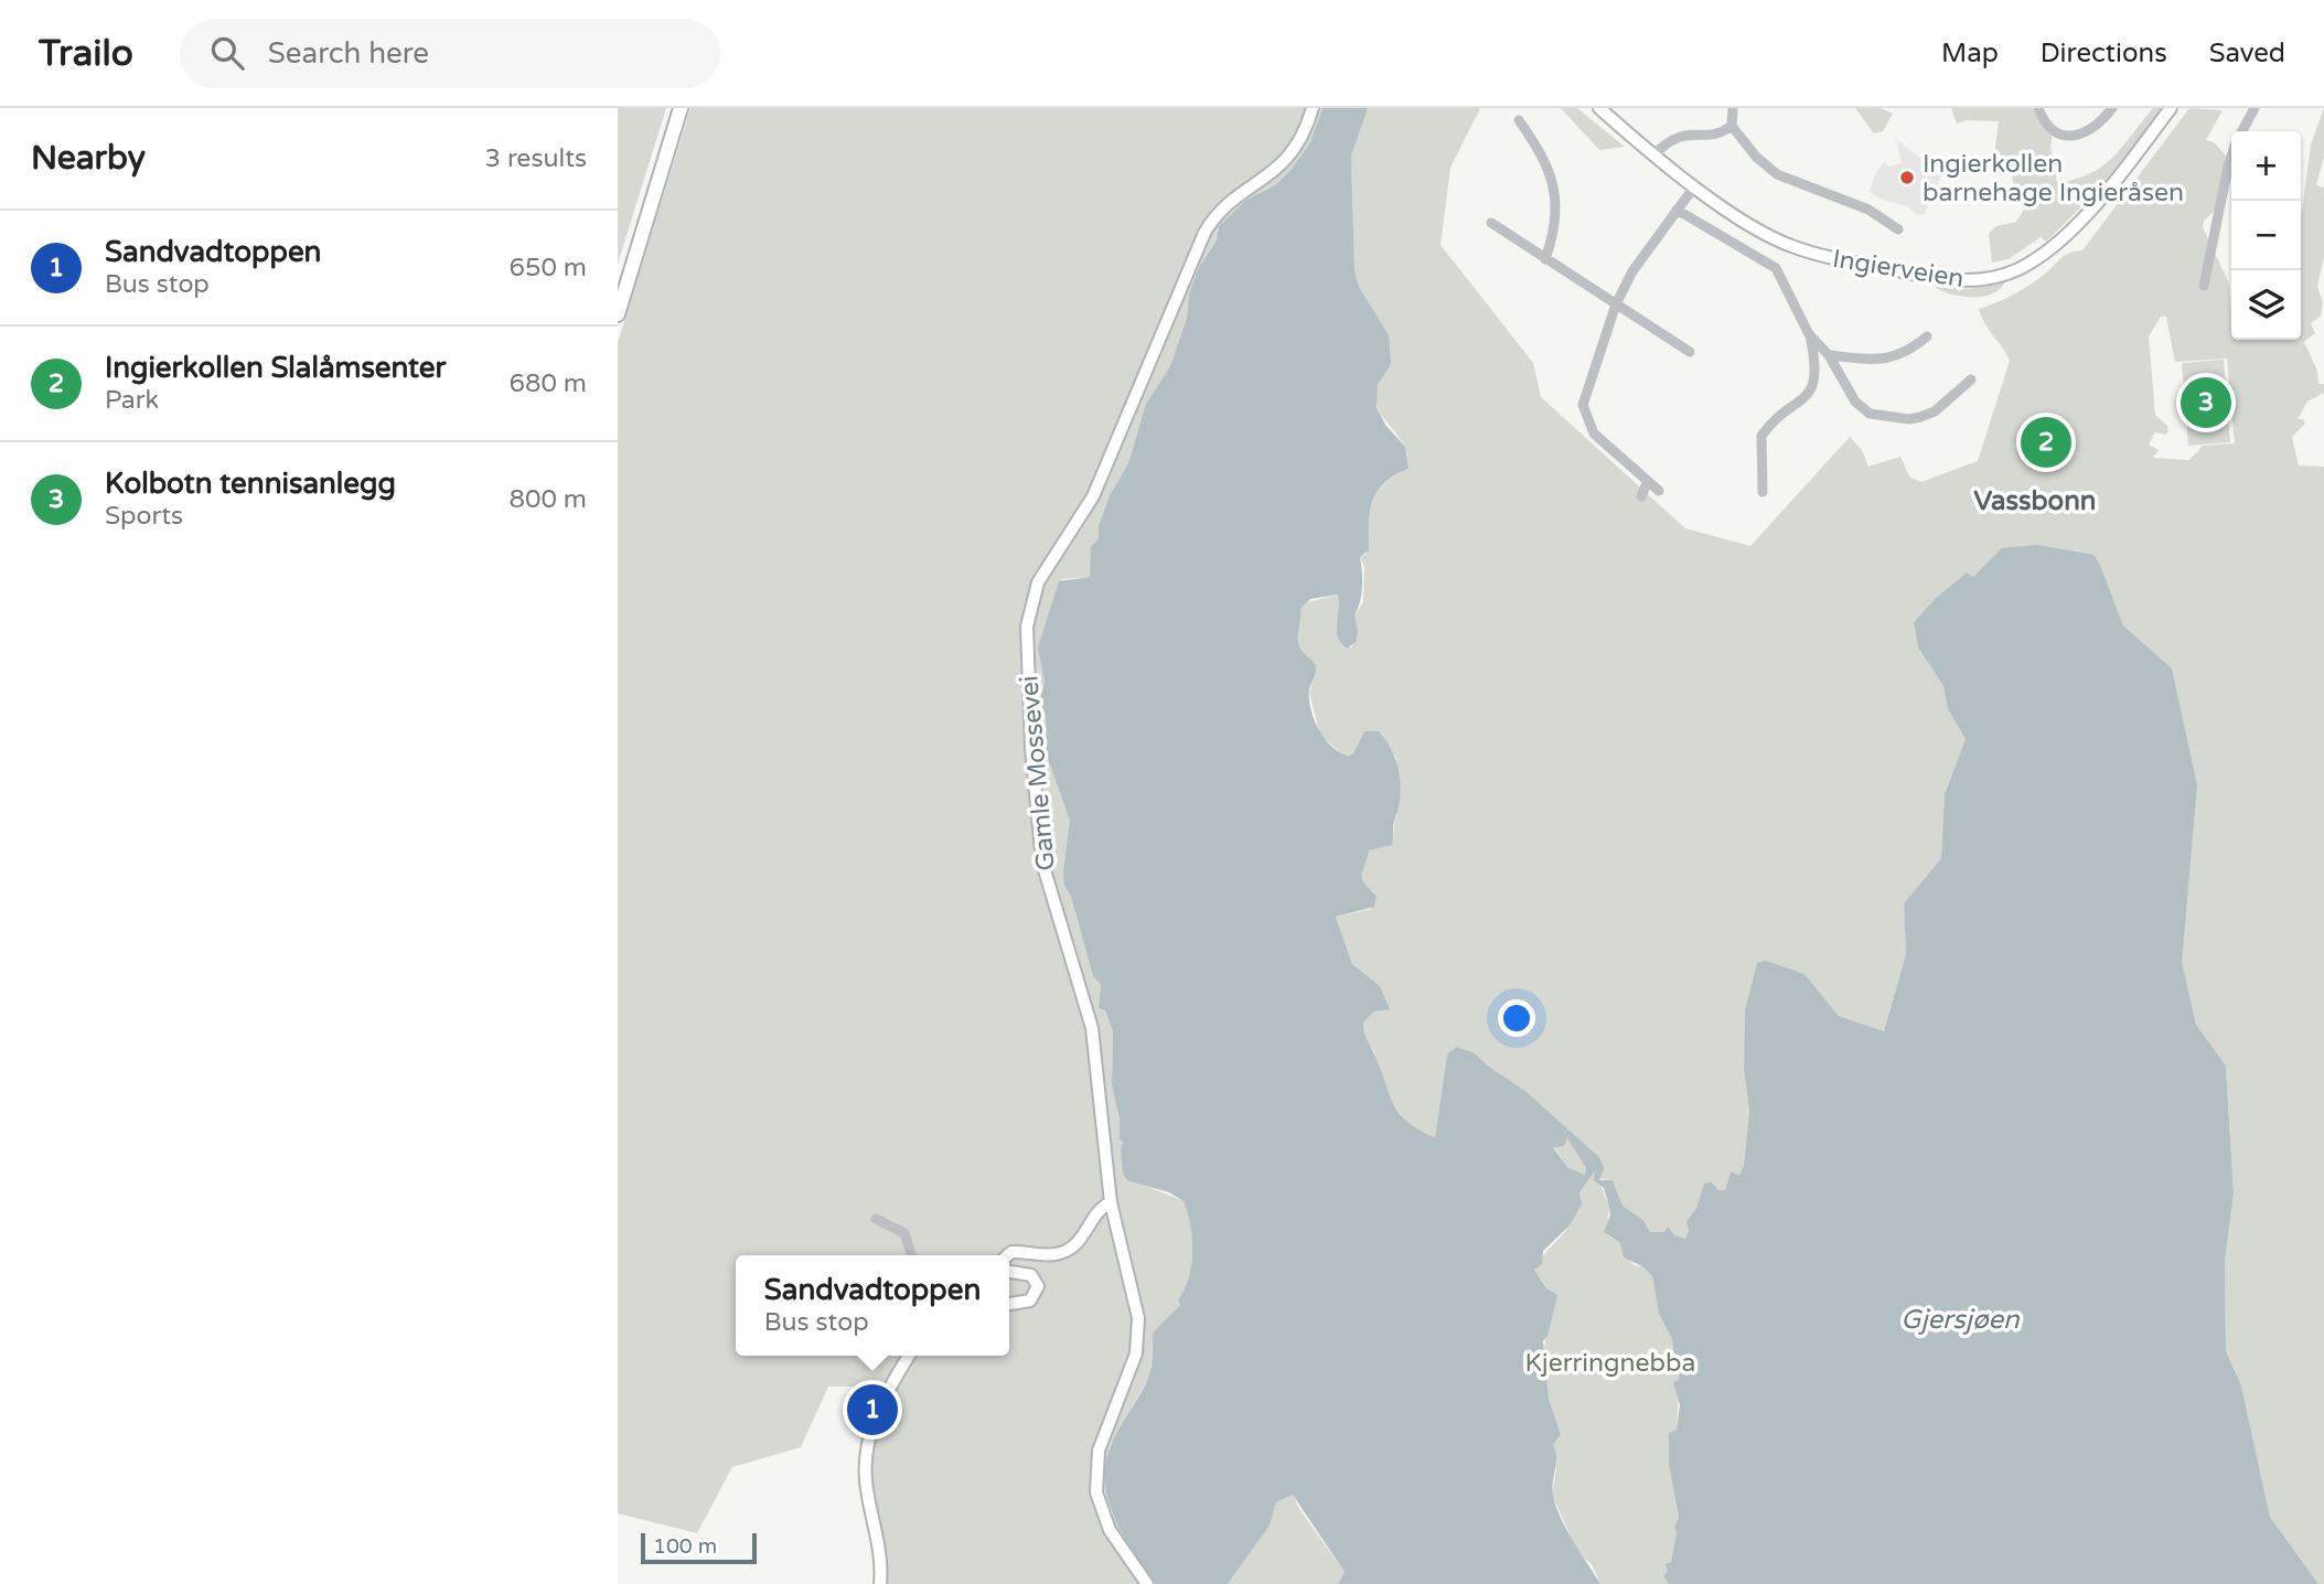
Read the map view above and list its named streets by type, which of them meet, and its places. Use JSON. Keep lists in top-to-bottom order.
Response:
{
  "streets": {
    "main road": ["Ingierveien", "Gamle Mossevei"]
  },
  "districts": ["Vassbonn"],
  "water": ["Gjersjøen"],
  "parks": ["Kjerringnebba"],
  "places": ["Ingierkollen barnehage Ingieråsen"],
  "scale_bar": "100 m",
  "page": {
    "header": "Trailo",
    "search": "Search here",
    "nav": ["Map", "Directions", "Saved"],
    "heading": ["Nearby", "3 results"],
    "map_buttons": ["+", "−"],
    "list": [
      {
        "mark": "1",
        "name": "Sandvadtoppen",
        "note": "Bus stop",
        "value": "650 m"
      },
      {
        "mark": "2",
        "name": "Ingierkollen Slalåmsenter",
        "note": "Park",
        "value": "680 m"
      },
      {
        "mark": "3",
        "name": "Kolbotn tennisanlegg",
        "note": "Sports",
        "value": "800 m"
      }
    ],
    "pins": ["3", "2", "1"],
    "popup": ["Sandvadtoppen", "Bus stop"],
    "scale": "100 m"
  }
}
